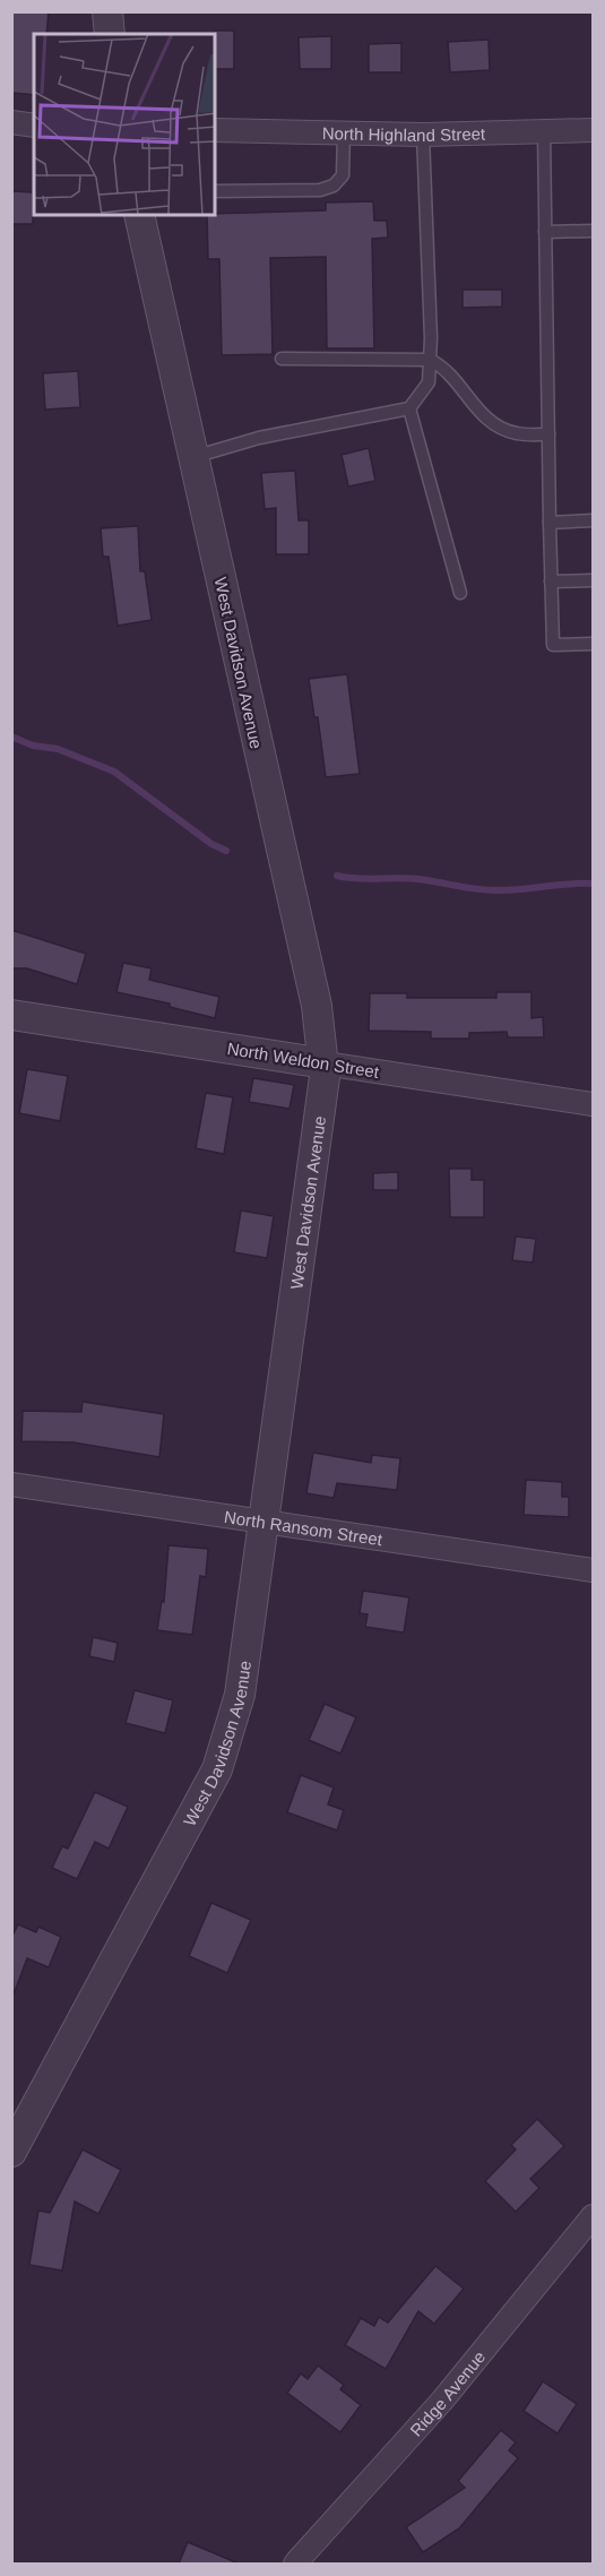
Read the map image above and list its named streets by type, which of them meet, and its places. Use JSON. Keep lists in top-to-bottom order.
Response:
{
  "streets": {
    "street": [
      "North Highland Street",
      "West Davidson Avenue",
      "North Weldon Street",
      "North Ransom Street",
      "Ridge Avenue"
    ]
  },
  "crossings": [
    ["West Davidson Avenue", "North Weldon Street"],
    ["West Davidson Avenue", "North Ransom Street"]
  ]
}
